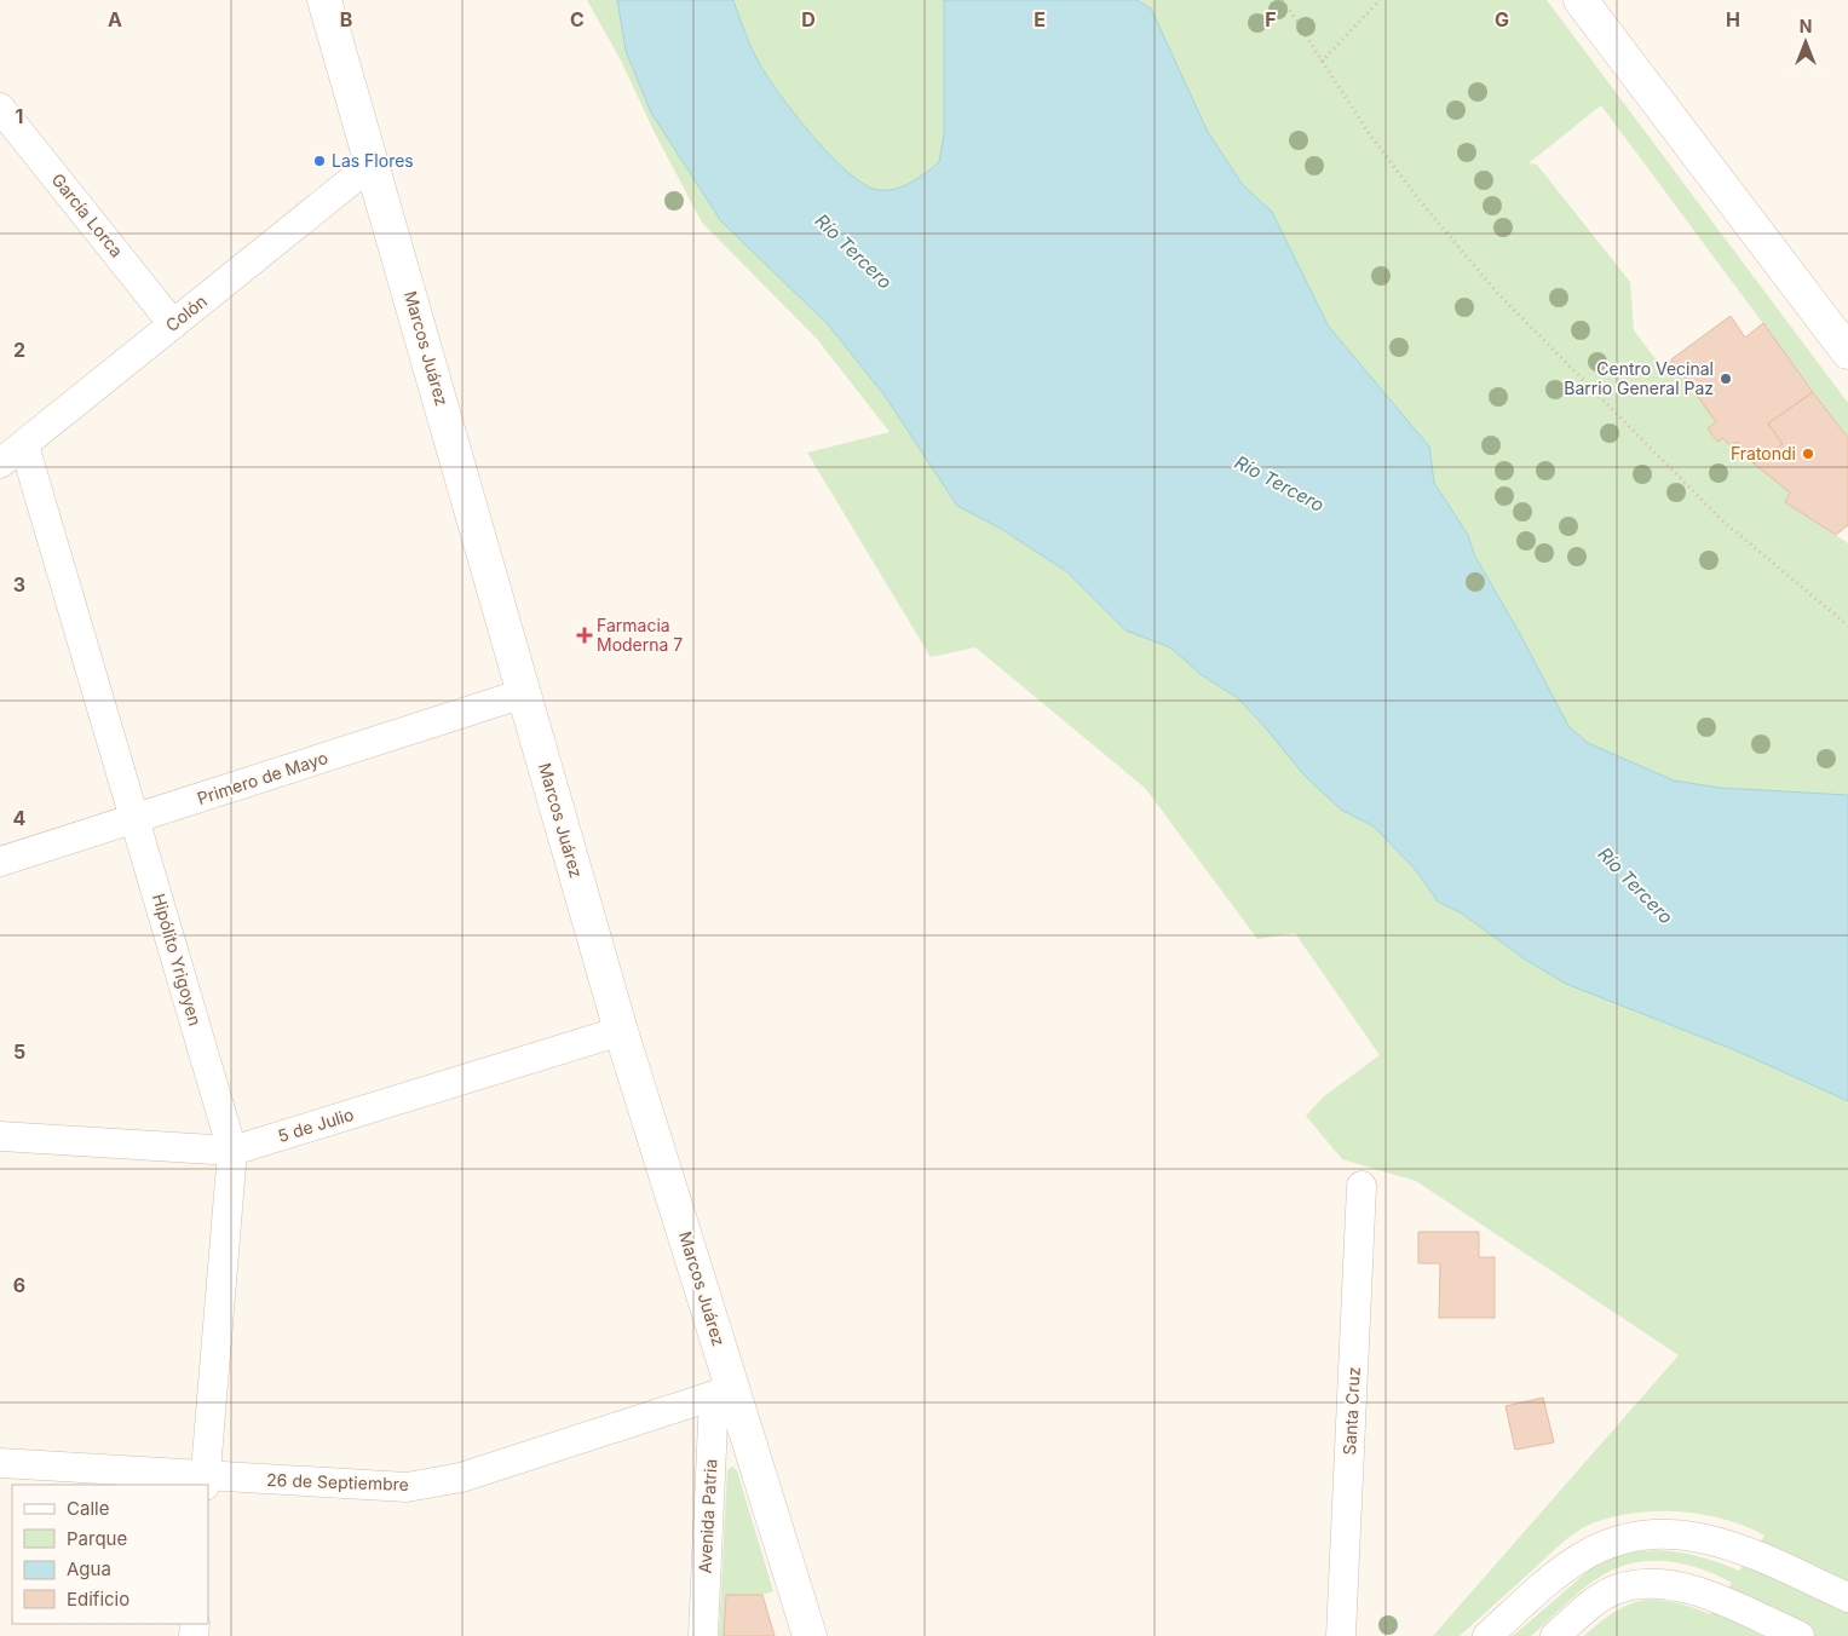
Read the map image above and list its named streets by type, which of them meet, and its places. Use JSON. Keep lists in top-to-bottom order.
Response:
{
  "streets": {
    "main road": ["Marcos Juárez"],
    "street": [
      "García Lorca",
      "Colón",
      "Primero de Mayo",
      "Hipólito Yrigoyen",
      "5 de Julio",
      "Santa Cruz",
      "26 de Septiembre",
      "Avenida Patria"
    ]
  },
  "crossings": [
    ["García Lorca", "Colón"],
    ["Colón", "Marcos Juárez"],
    ["Colón", "Hipólito Yrigoyen"],
    ["Marcos Juárez", "Primero de Mayo"],
    ["Marcos Juárez", "5 de Julio"],
    ["Marcos Juárez", "26 de Septiembre"],
    ["Marcos Juárez", "Avenida Patria"],
    ["Primero de Mayo", "Hipólito Yrigoyen"],
    ["Hipólito Yrigoyen", "5 de Julio"],
    ["Hipólito Yrigoyen", "26 de Septiembre"],
    ["26 de Septiembre", "Avenida Patria"]
  ],
  "water": ["Río Tercero"],
  "places": {
    "other": ["Las Flores", "Centro Vecinal Barrio General Paz", "Fratondi"],
    "health": ["Farmacia Moderna 7"]
  },
  "legend": [
    "Calle",
    "Parque",
    "Agua",
    "Edificio"
  ],
  "north": "top",
  "grid": {
    "columns": [
      "A",
      "B",
      "C",
      "D",
      "E",
      "F",
      "G",
      "H"
    ],
    "rows": [
      "1",
      "2",
      "3",
      "4",
      "5",
      "6"
    ]
  }
}
